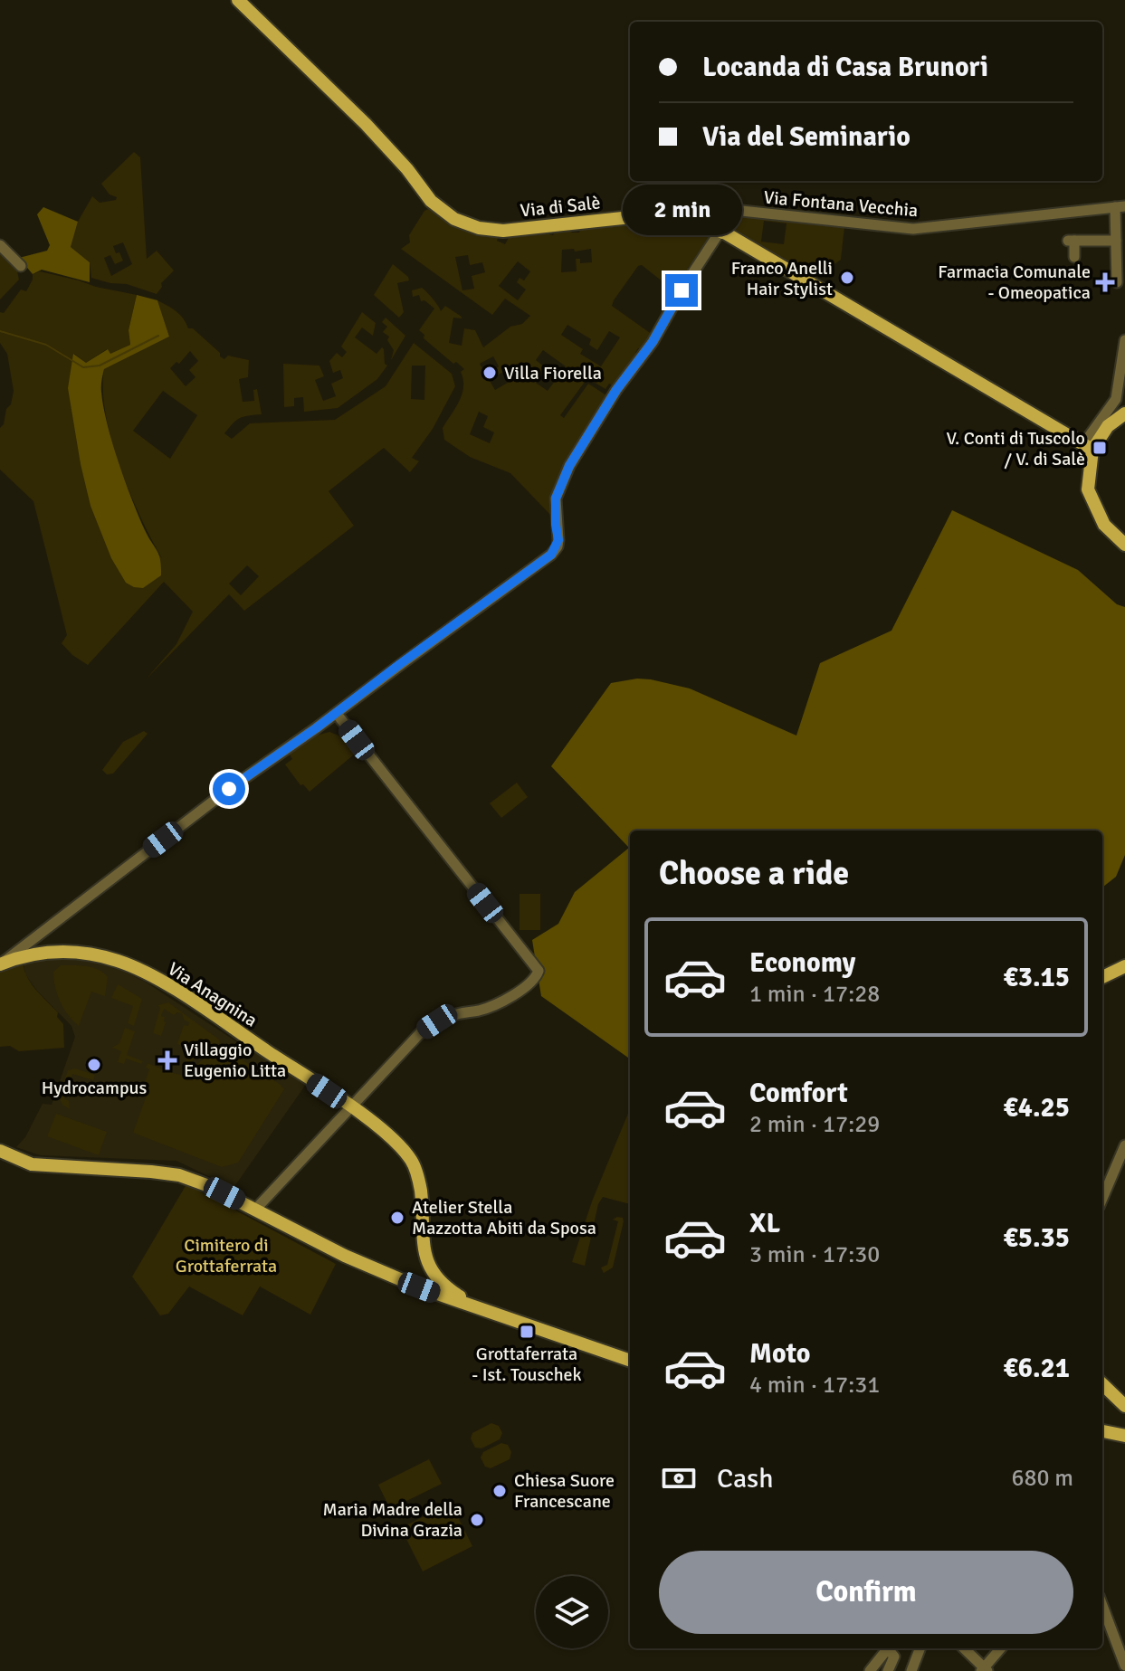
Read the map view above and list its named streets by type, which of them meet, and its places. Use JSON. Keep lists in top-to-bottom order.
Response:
{
  "streets": {
    "main road": ["Via di Salè", "Via Anagnina"],
    "street": ["Via Fontana Vecchia"]
  },
  "crossings": [
    ["Via Fontana Vecchia", "Via di Salè"]
  ],
  "parks": ["Cimitero di Grottaferrata"],
  "places": {
    "other": [
      "Franco Anelli Hair Stylist",
      "Villa Fiorella",
      "Hydrocampus",
      "Atelier Stella Mazzotta Abiti da Sposa",
      "Chiesa Suore Francescane",
      "Maria Madre della Divina Grazia"
    ],
    "health": ["Farmacia Comunale - Omeopatica", "Villaggio Eugenio Litta"],
    "transit": ["V. Conti di Tuscolo / V. di Salè", "Grottaferrata - Ist. Touschek"]
  },
  "page": {
    "banner": ["Locanda di Casa Brunori", "Via del Seminario"],
    "bubble": "2 min",
    "heading": "Choose a ride",
    "list": [
      {
        "name": "Economy",
        "note": "1 min · 17:28",
        "value": "€3.15"
      },
      {
        "name": "Comfort",
        "note": "2 min · 17:29",
        "value": "€4.25"
      },
      {
        "name": "XL",
        "note": "3 min · 17:30",
        "value": "€5.35"
      },
      {
        "name": "Moto",
        "note": "4 min · 17:31",
        "value": "€6.21"
      }
    ],
    "pay": ["Cash", "680 m"],
    "buttons": "Confirm"
  }
}
